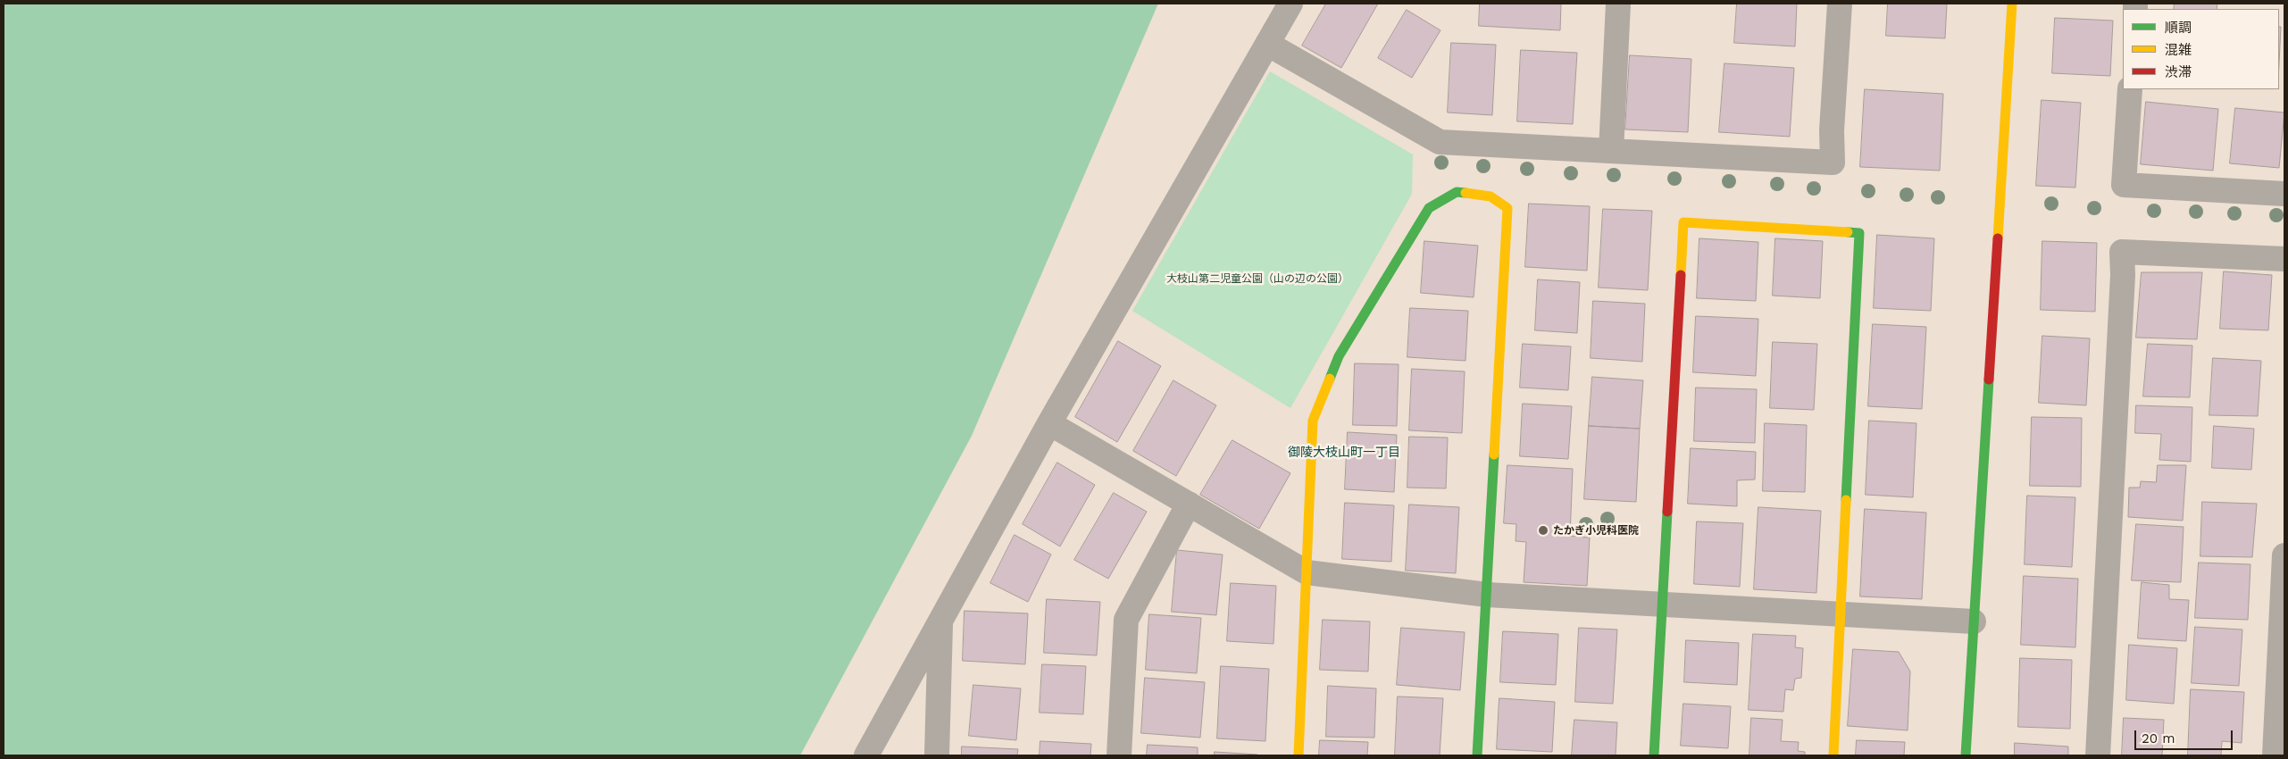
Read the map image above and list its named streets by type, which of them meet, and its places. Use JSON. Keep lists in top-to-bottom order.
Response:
{
  "districts": ["御陵大枝山町一丁目"],
  "parks": ["大枝山第二児童公園（山の辺の公園）"],
  "places": ["たかぎ小児科医院"],
  "legend": ["順調", "混雑", "渋滞"],
  "scale_bar": "20 m"
}
